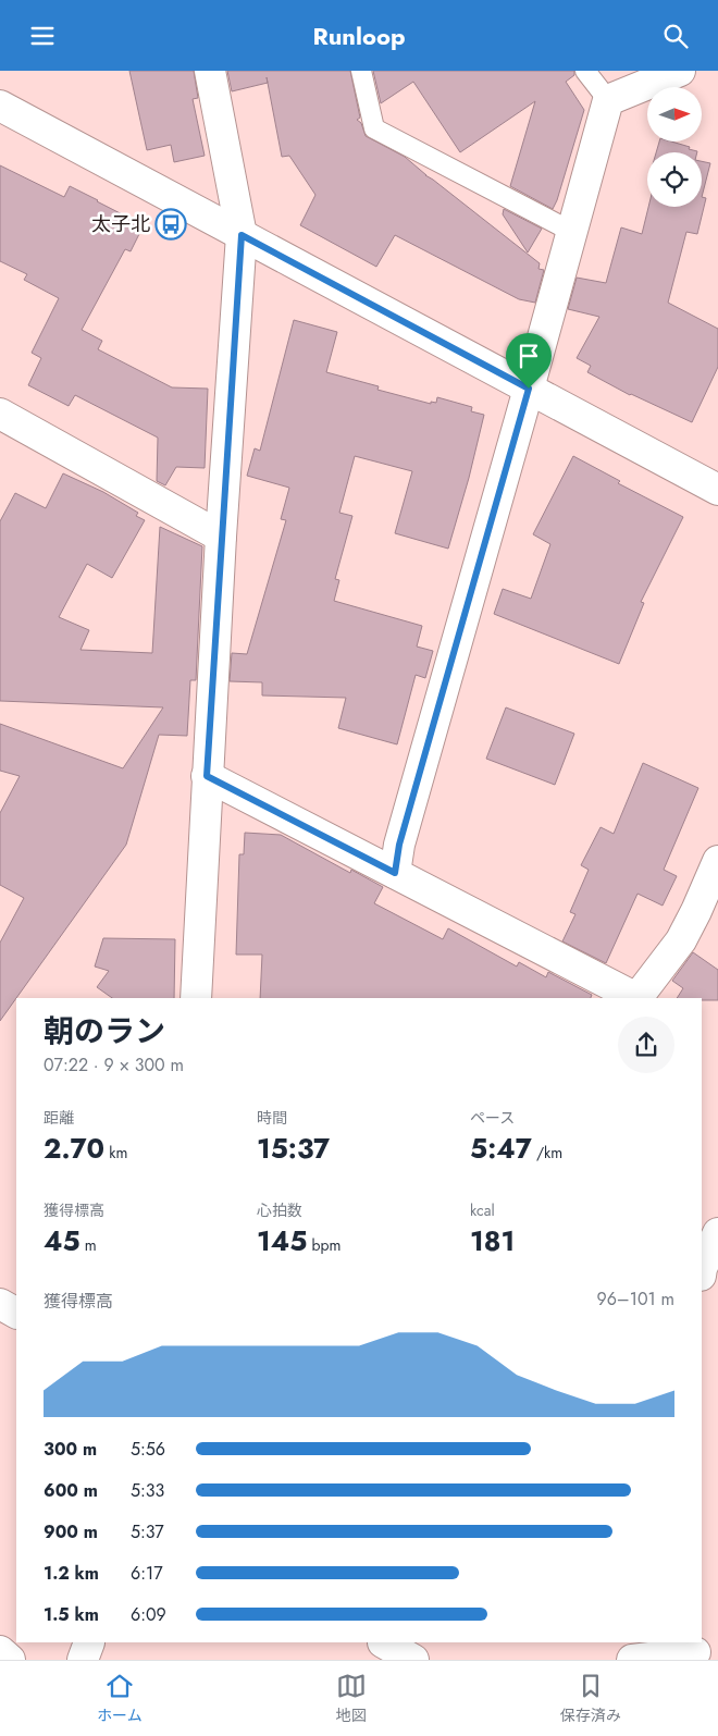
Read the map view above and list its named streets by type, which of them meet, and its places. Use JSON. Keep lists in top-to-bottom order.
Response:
{
  "places": {
    "bus stop": ["太子北"]
  },
  "north": "right",
  "page": {
    "header": "Runloop",
    "heading": ["朝のラン", "07:22 · 9 × 300 m"],
    "stats": [
      ["距離", "2.70 km"],
      ["時間", "15:37"],
      ["ペース", "5:47 /km"],
      ["獲得標高", "45 m"],
      ["心拍数", "145 bpm"],
      ["kcal", "181"]
    ],
    "chart": ["獲得標高", "96–101 m"],
    "list": [
      {
        "name": "300 m",
        "note": "5:56"
      },
      {
        "name": "600 m",
        "note": "5:33"
      },
      {
        "name": "900 m",
        "note": "5:37"
      },
      {
        "name": "1.2 km",
        "note": "6:17"
      },
      {
        "name": "1.5 km",
        "note": "6:09"
      }
    ],
    "tabs": ["ホーム", "地図", "保存済み"]
  }
}
